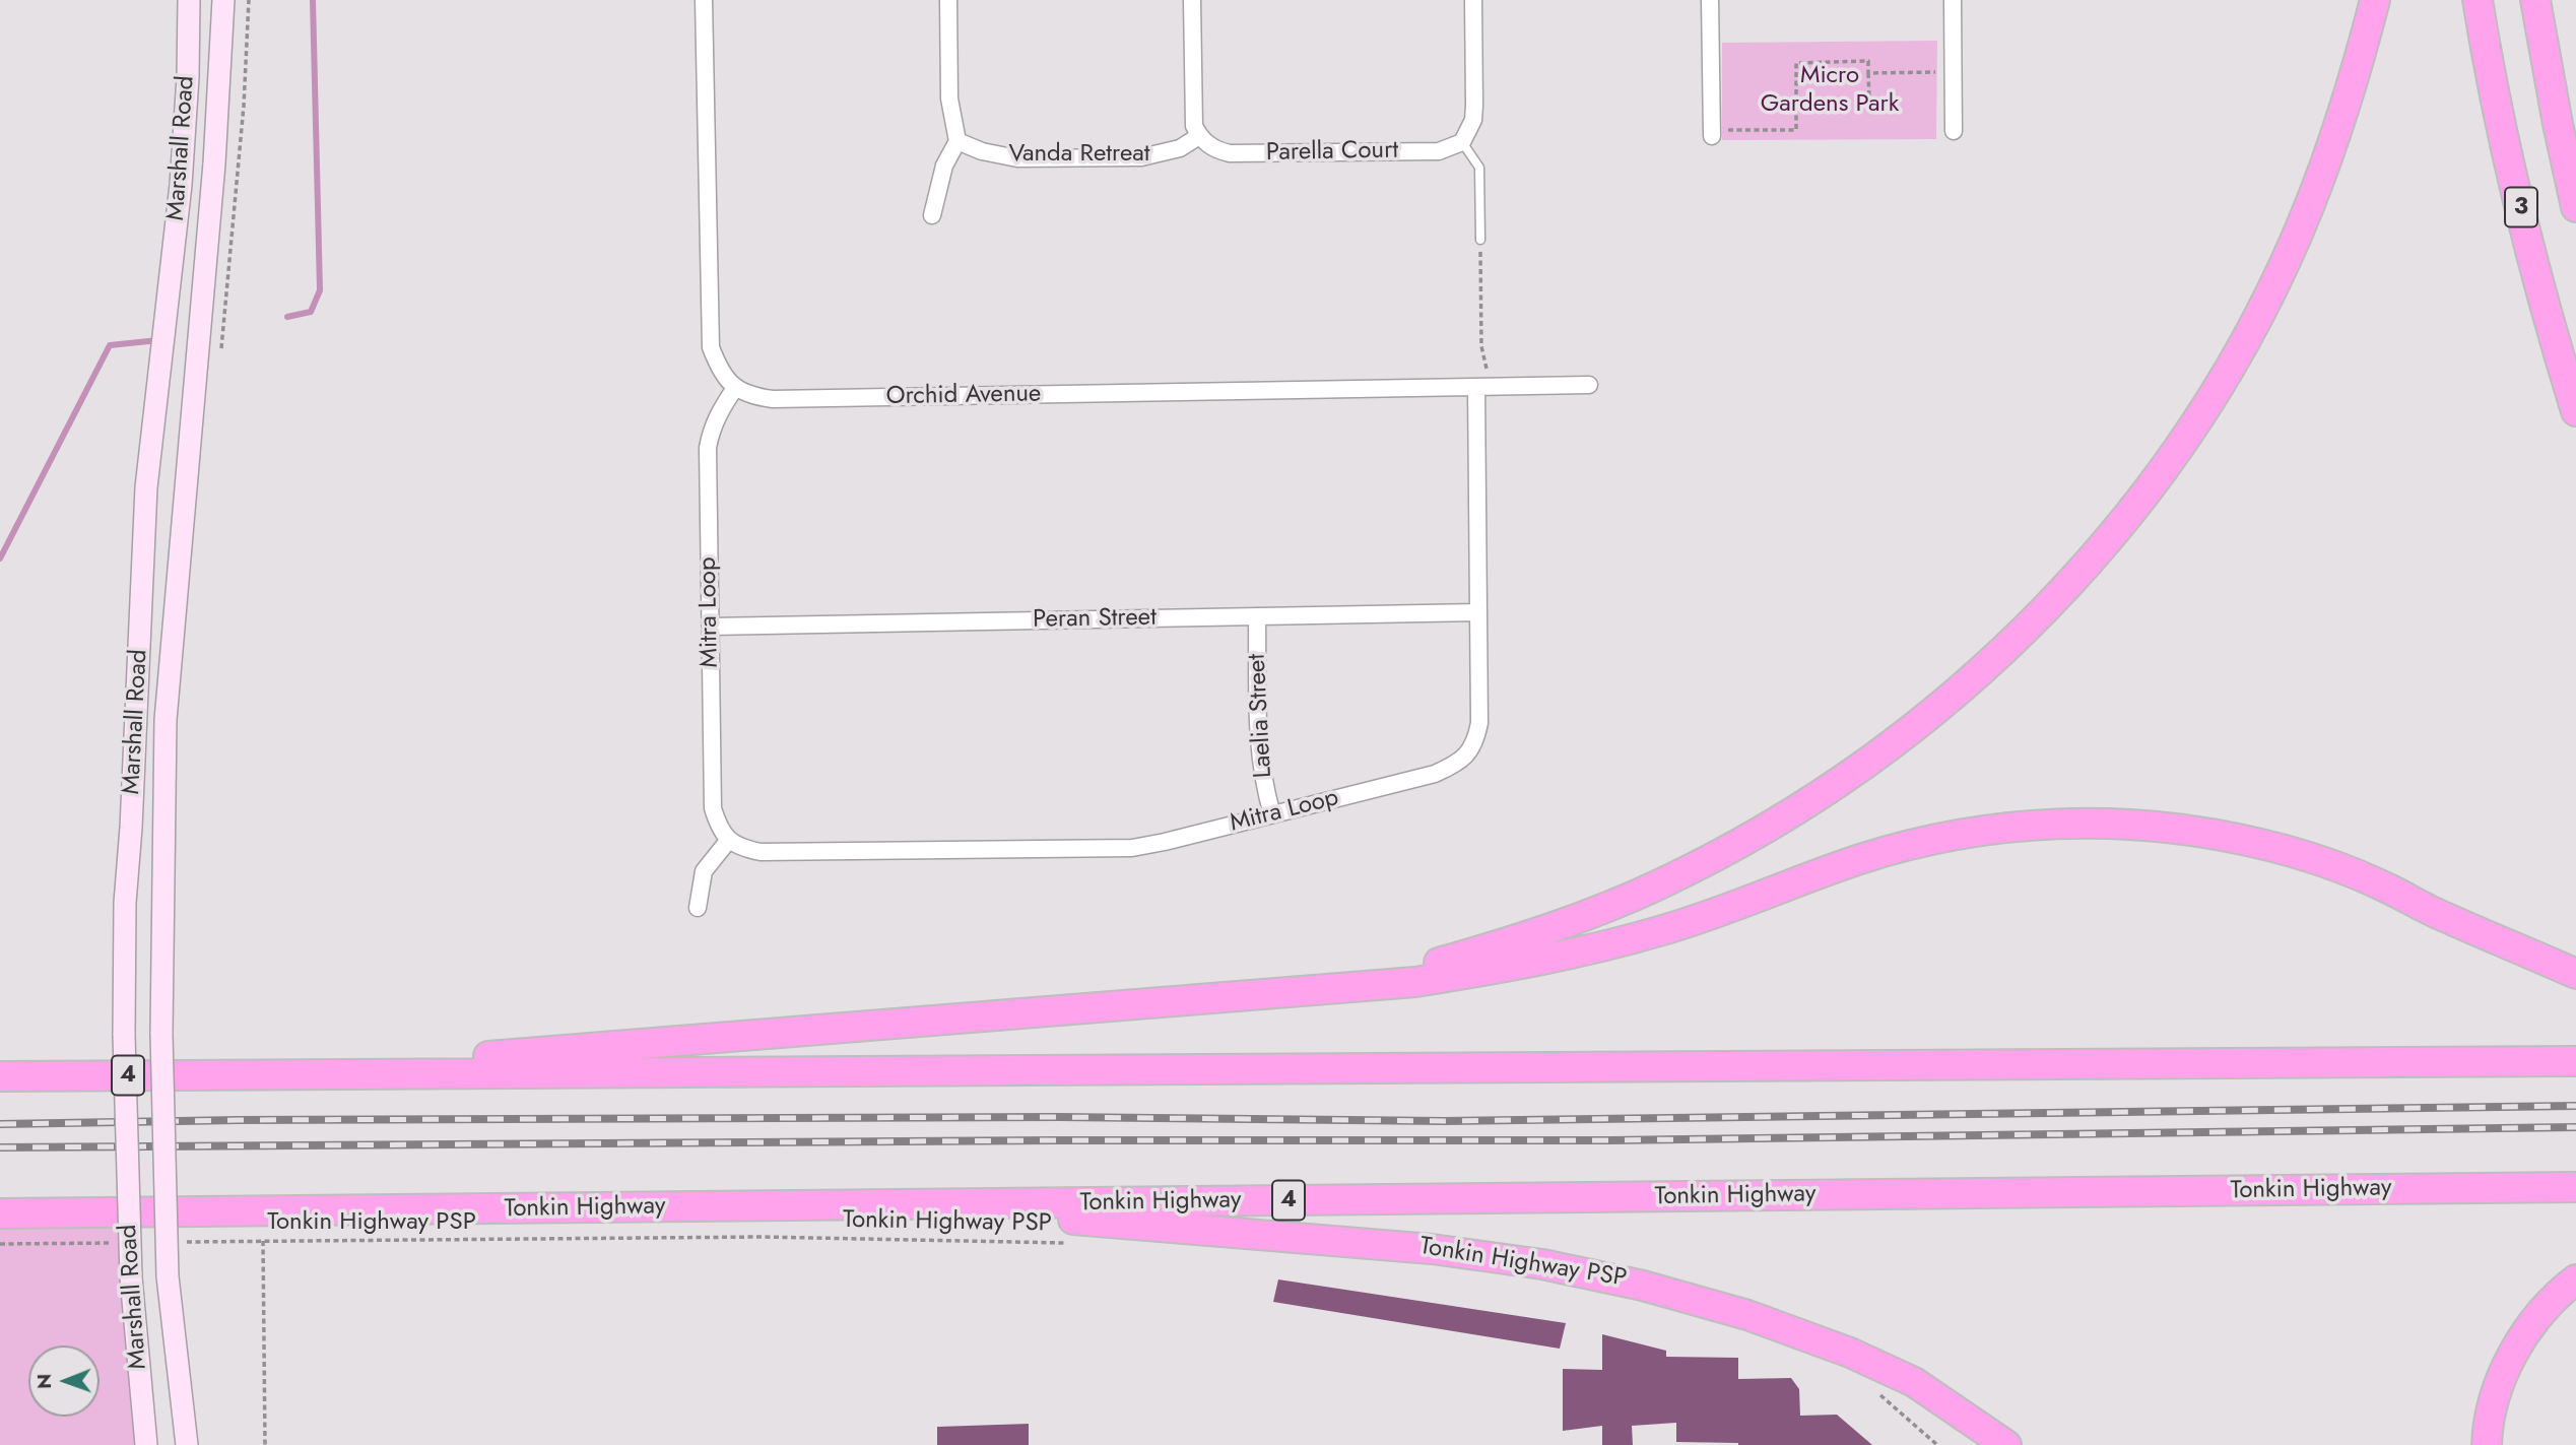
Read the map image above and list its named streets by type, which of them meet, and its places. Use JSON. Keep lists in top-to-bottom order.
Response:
{
  "streets": {
    "highway": ["3", "4", "Tonkin Highway"],
    "main road": ["Marshall Road"],
    "street": [
      "Parella Court",
      "Vanda Retreat",
      "Orchid Avenue",
      "Mitra Loop",
      "Peran Street",
      "Laelia Street"
    ],
    "path": ["Tonkin Highway PSP"]
  },
  "crossings": [
    ["Parella Court", "Vanda Retreat"],
    ["Orchid Avenue", "Mitra Loop"],
    ["Mitra Loop", "Peran Street"],
    ["Mitra Loop", "Laelia Street"],
    ["Peran Street", "Laelia Street"]
  ],
  "parks": ["Micro Gardens Park"],
  "north": "left"
}
